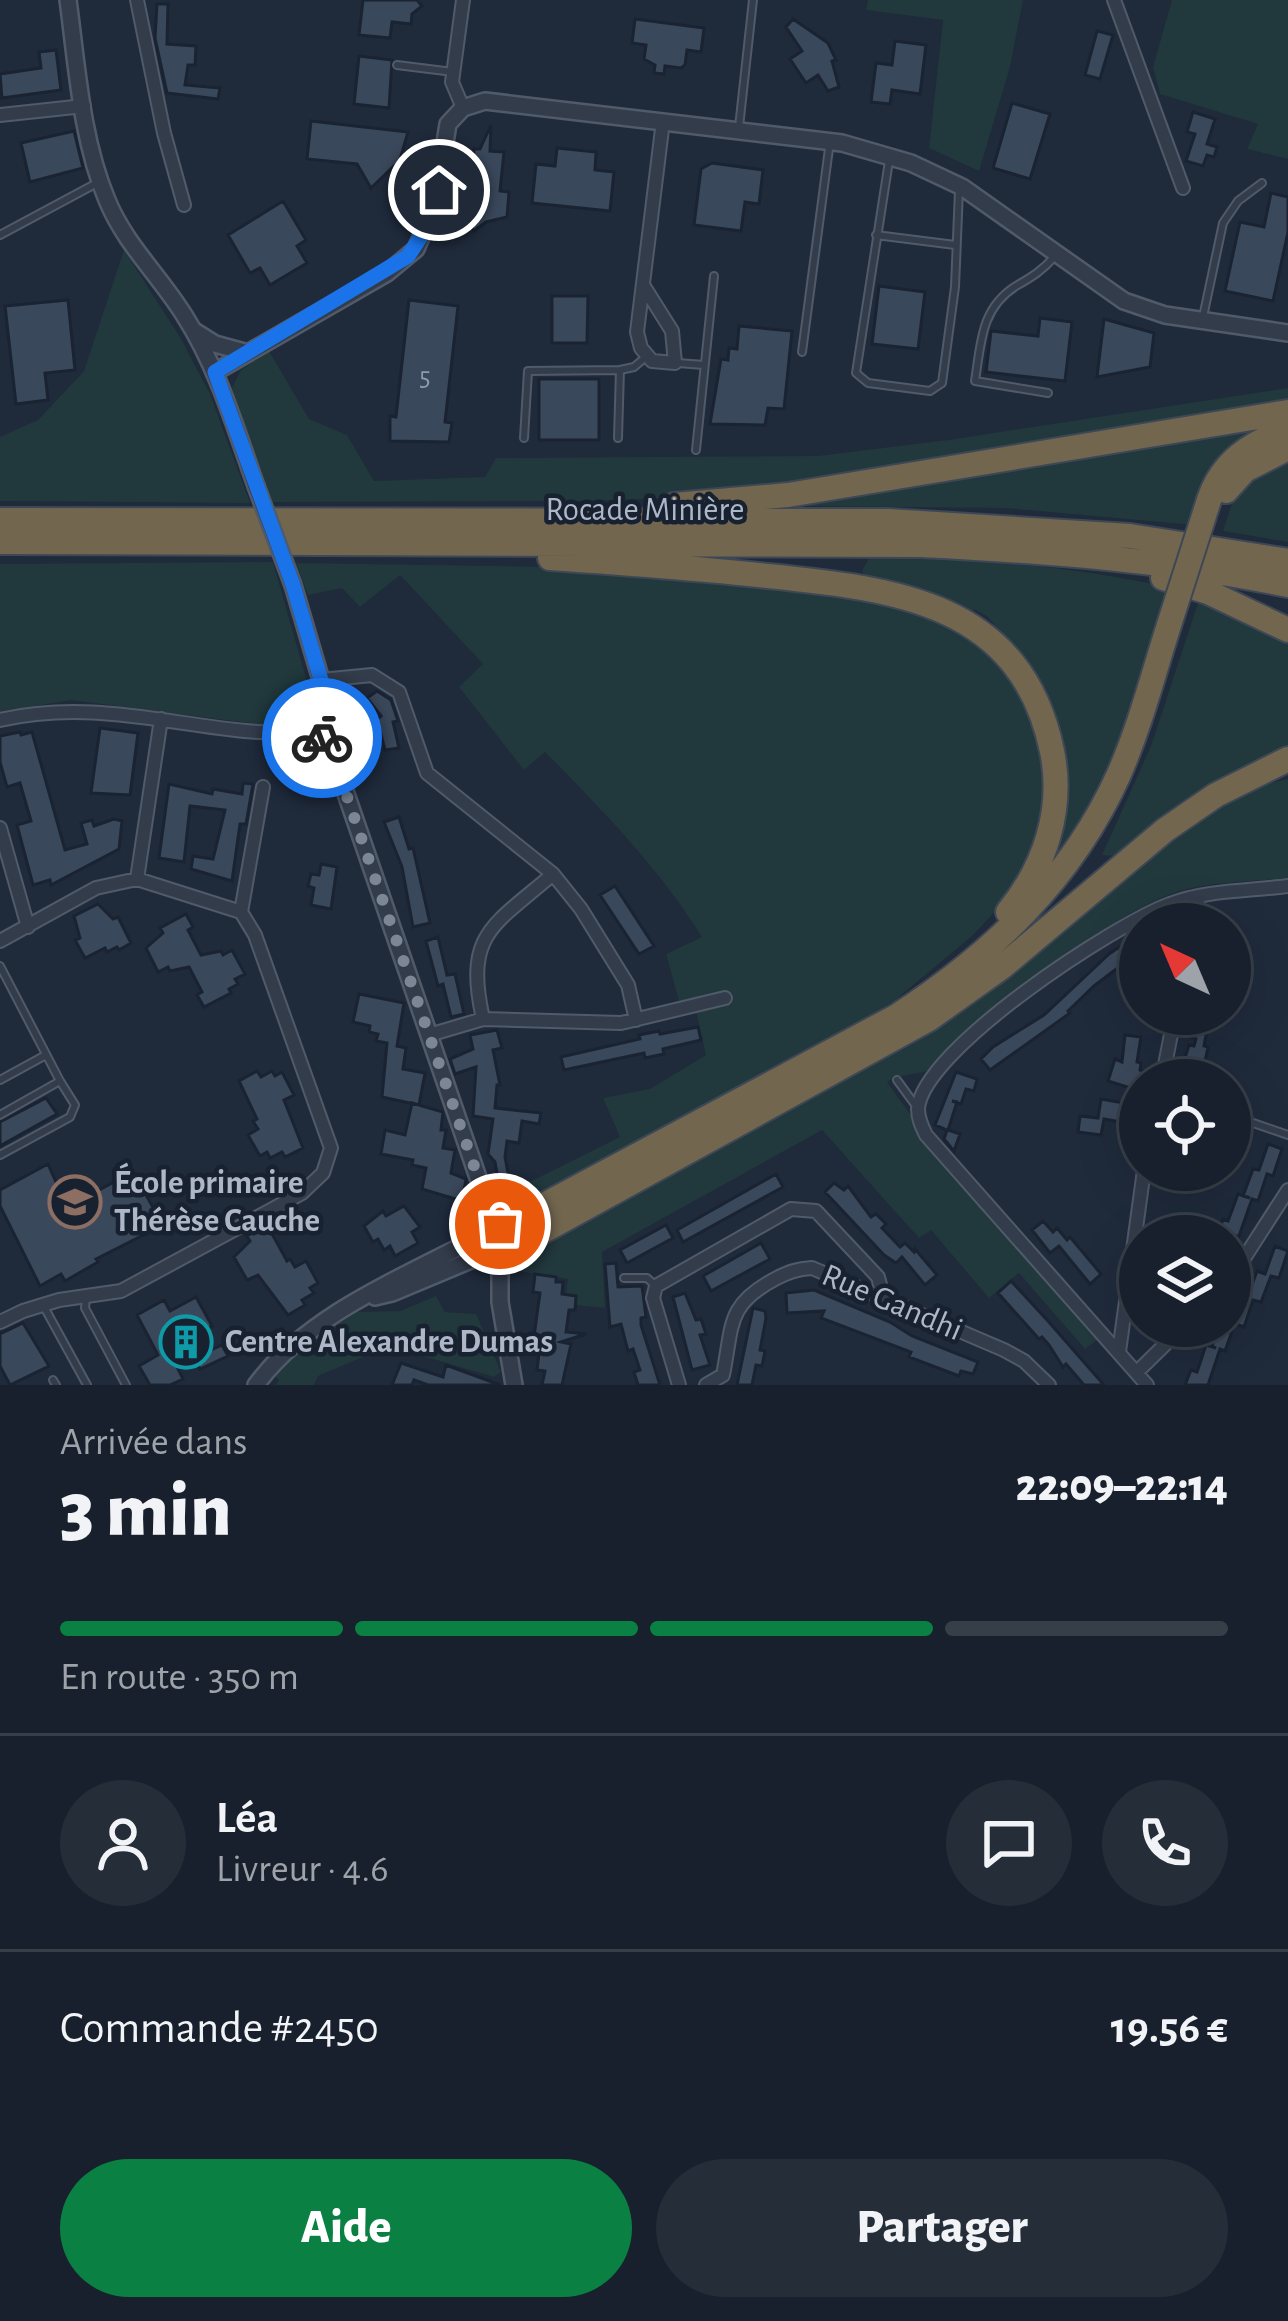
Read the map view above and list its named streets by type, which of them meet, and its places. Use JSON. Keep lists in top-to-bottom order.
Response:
{
  "streets": {
    "highway": ["Rocade Minière"],
    "street": ["Rue Gandhi"]
  },
  "places": {
    "school or university": ["École primaire Thérèse Cauche"],
    "building": ["Centre Alexandre Dumas"]
  },
  "house_numbers": ["5"],
  "north": "top left",
  "page": {
    "heading": ["3 min", "Arrivée dans", "22:09–22:14"],
    "panel": [
      "Léa",
      "Livreur · 4.6",
      "Commande #2450",
      "19.56 €"
    ],
    "bar": "En route · 350 m",
    "buttons": ["Aide", "Partager"]
  }
}
